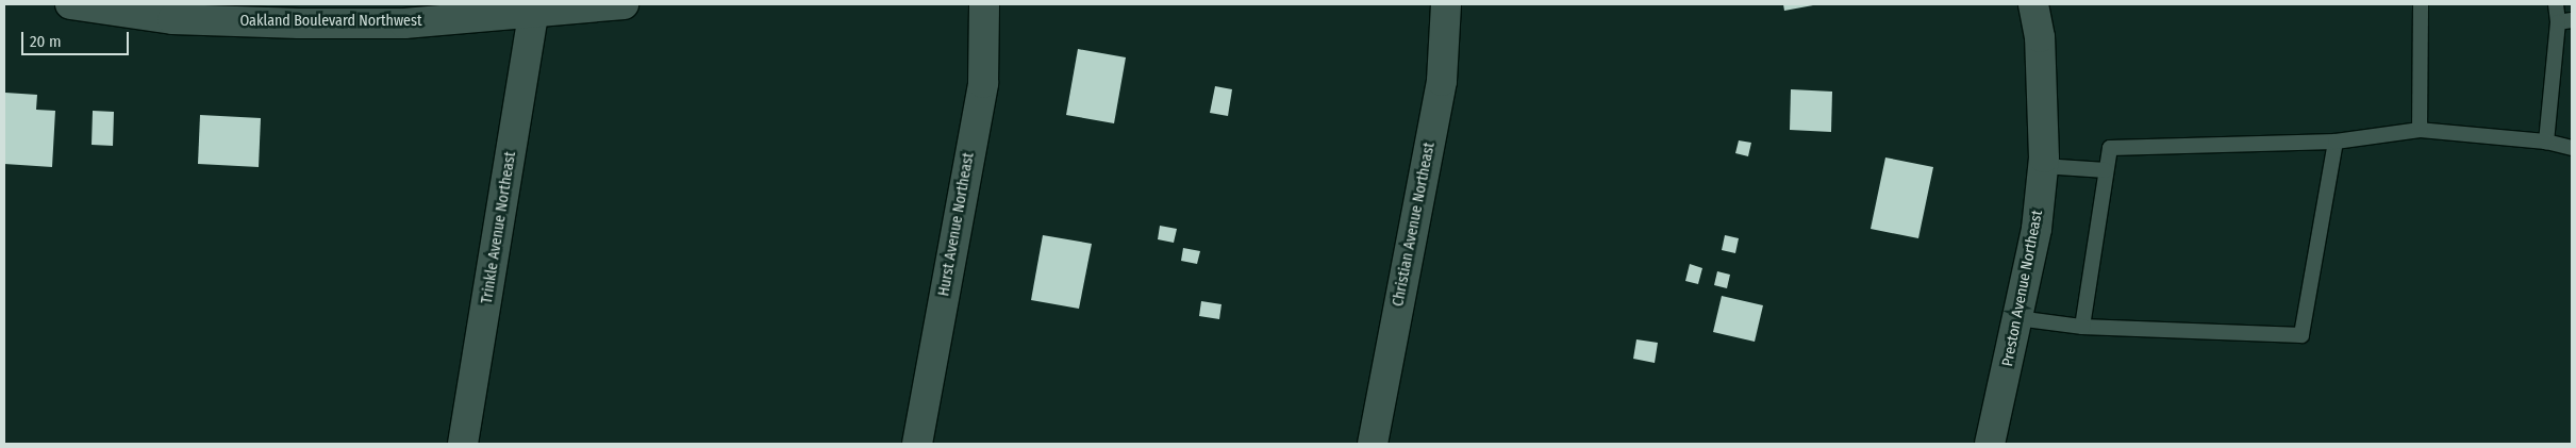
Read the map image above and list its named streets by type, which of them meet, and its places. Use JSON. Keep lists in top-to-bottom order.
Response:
{
  "streets": {
    "street": [
      "Oakland Boulevard Northwest",
      "Hurst Avenue Northeast",
      "Christian Avenue Northeast",
      "Trinkle Avenue Northeast",
      "Preston Avenue Northeast"
    ]
  },
  "crossings": [
    ["Oakland Boulevard Northwest", "Trinkle Avenue Northeast"]
  ],
  "scale_bar": "20 m"
}
